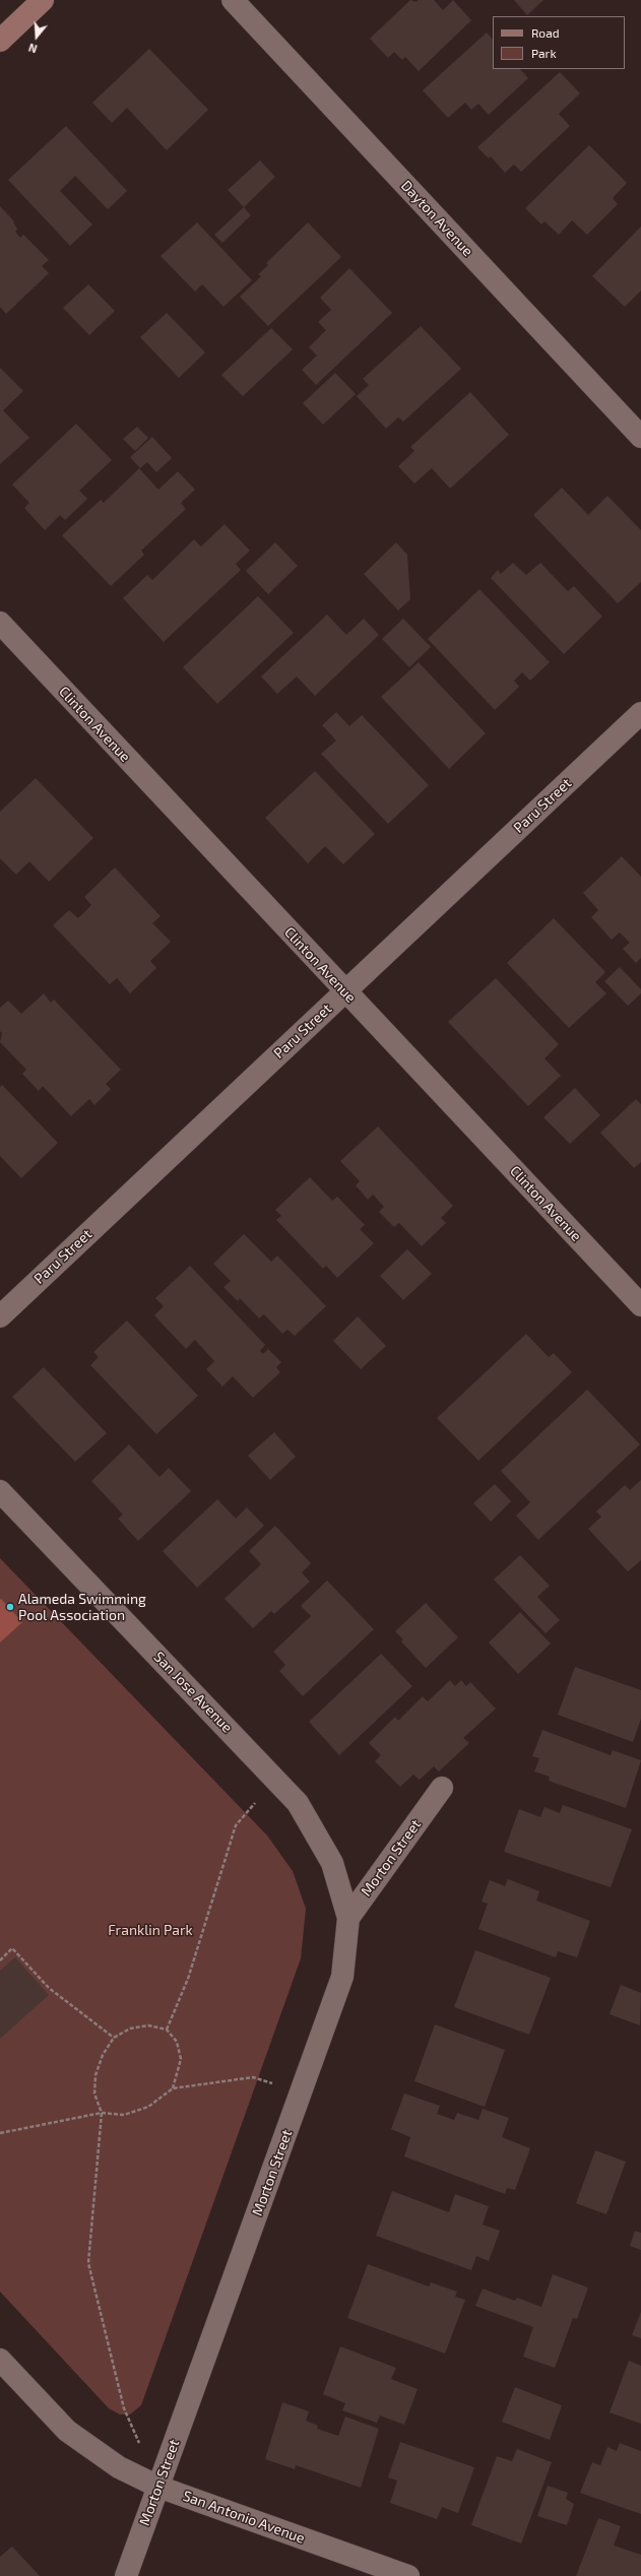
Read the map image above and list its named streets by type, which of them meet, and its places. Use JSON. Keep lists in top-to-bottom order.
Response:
{
  "streets": {
    "street": [
      "Dayton Avenue",
      "Clinton Avenue",
      "Paru Street",
      "San Jose Avenue",
      "Morton Street",
      "San Antonio Avenue"
    ]
  },
  "crossings": [
    ["Clinton Avenue", "Paru Street"],
    ["San Jose Avenue", "Morton Street"],
    ["Morton Street", "San Antonio Avenue"]
  ],
  "parks": ["Franklin Park"],
  "places": ["Alameda Swimming Pool Association"],
  "legend": ["Road", "Park"],
  "north": "bottom"
}
